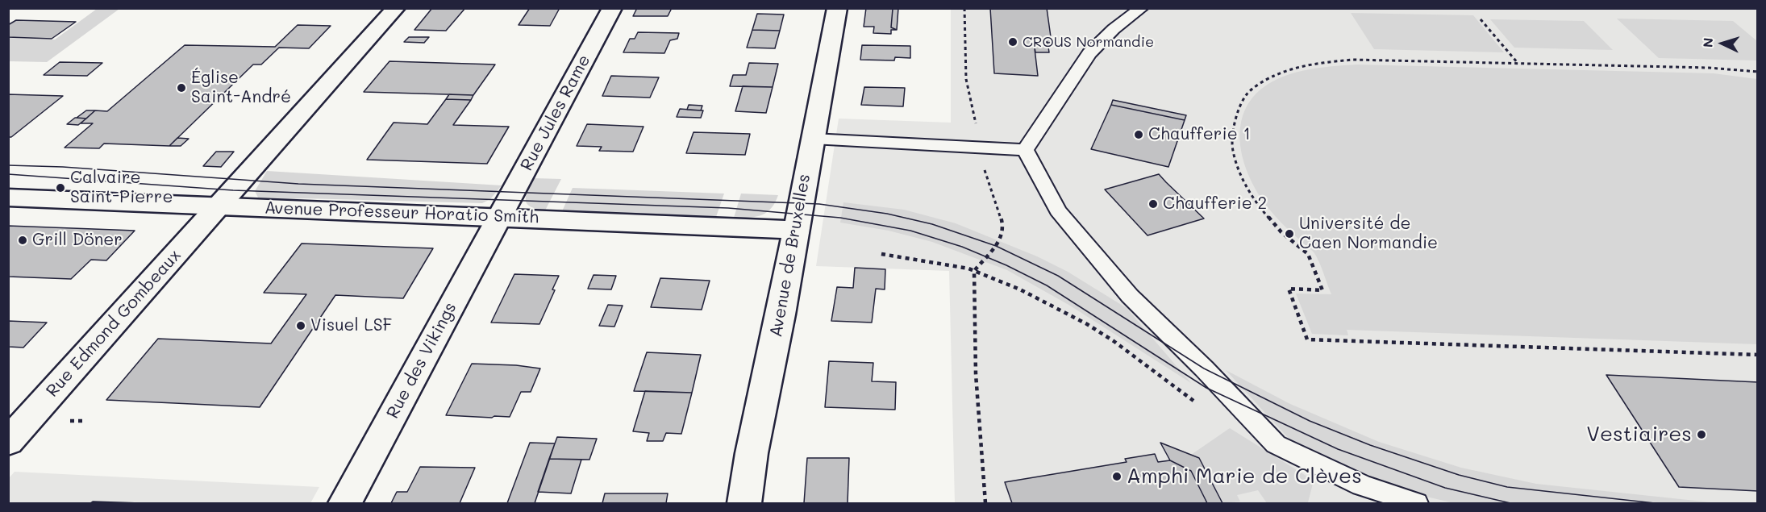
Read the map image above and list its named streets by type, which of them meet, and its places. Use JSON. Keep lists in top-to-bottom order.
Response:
{
  "streets": {
    "street": [
      "Rue Jules Rame",
      "Avenue Professeur Horatio Smith",
      "Avenue de Bruxelles",
      "Rue Edmond Gombeaux",
      "Rue des Vikings"
    ]
  },
  "crossings": [
    ["Rue Jules Rame", "Avenue Professeur Horatio Smith"],
    ["Rue Jules Rame", "Rue des Vikings"],
    ["Avenue Professeur Horatio Smith", "Avenue de Bruxelles"],
    ["Avenue Professeur Horatio Smith", "Rue Edmond Gombeaux"],
    ["Avenue Professeur Horatio Smith", "Rue des Vikings"]
  ],
  "places": [
    "CROUS Normandie",
    "Église Saint-André",
    "Chaufferie 1",
    "Calvaire Saint-Pierre",
    "Chaufferie 2",
    "Université de Caen Normandie",
    "Grill Döner",
    "Visuel LSF",
    "Vestiaires",
    "Amphi Marie de Clèves"
  ],
  "north": "left"
}
